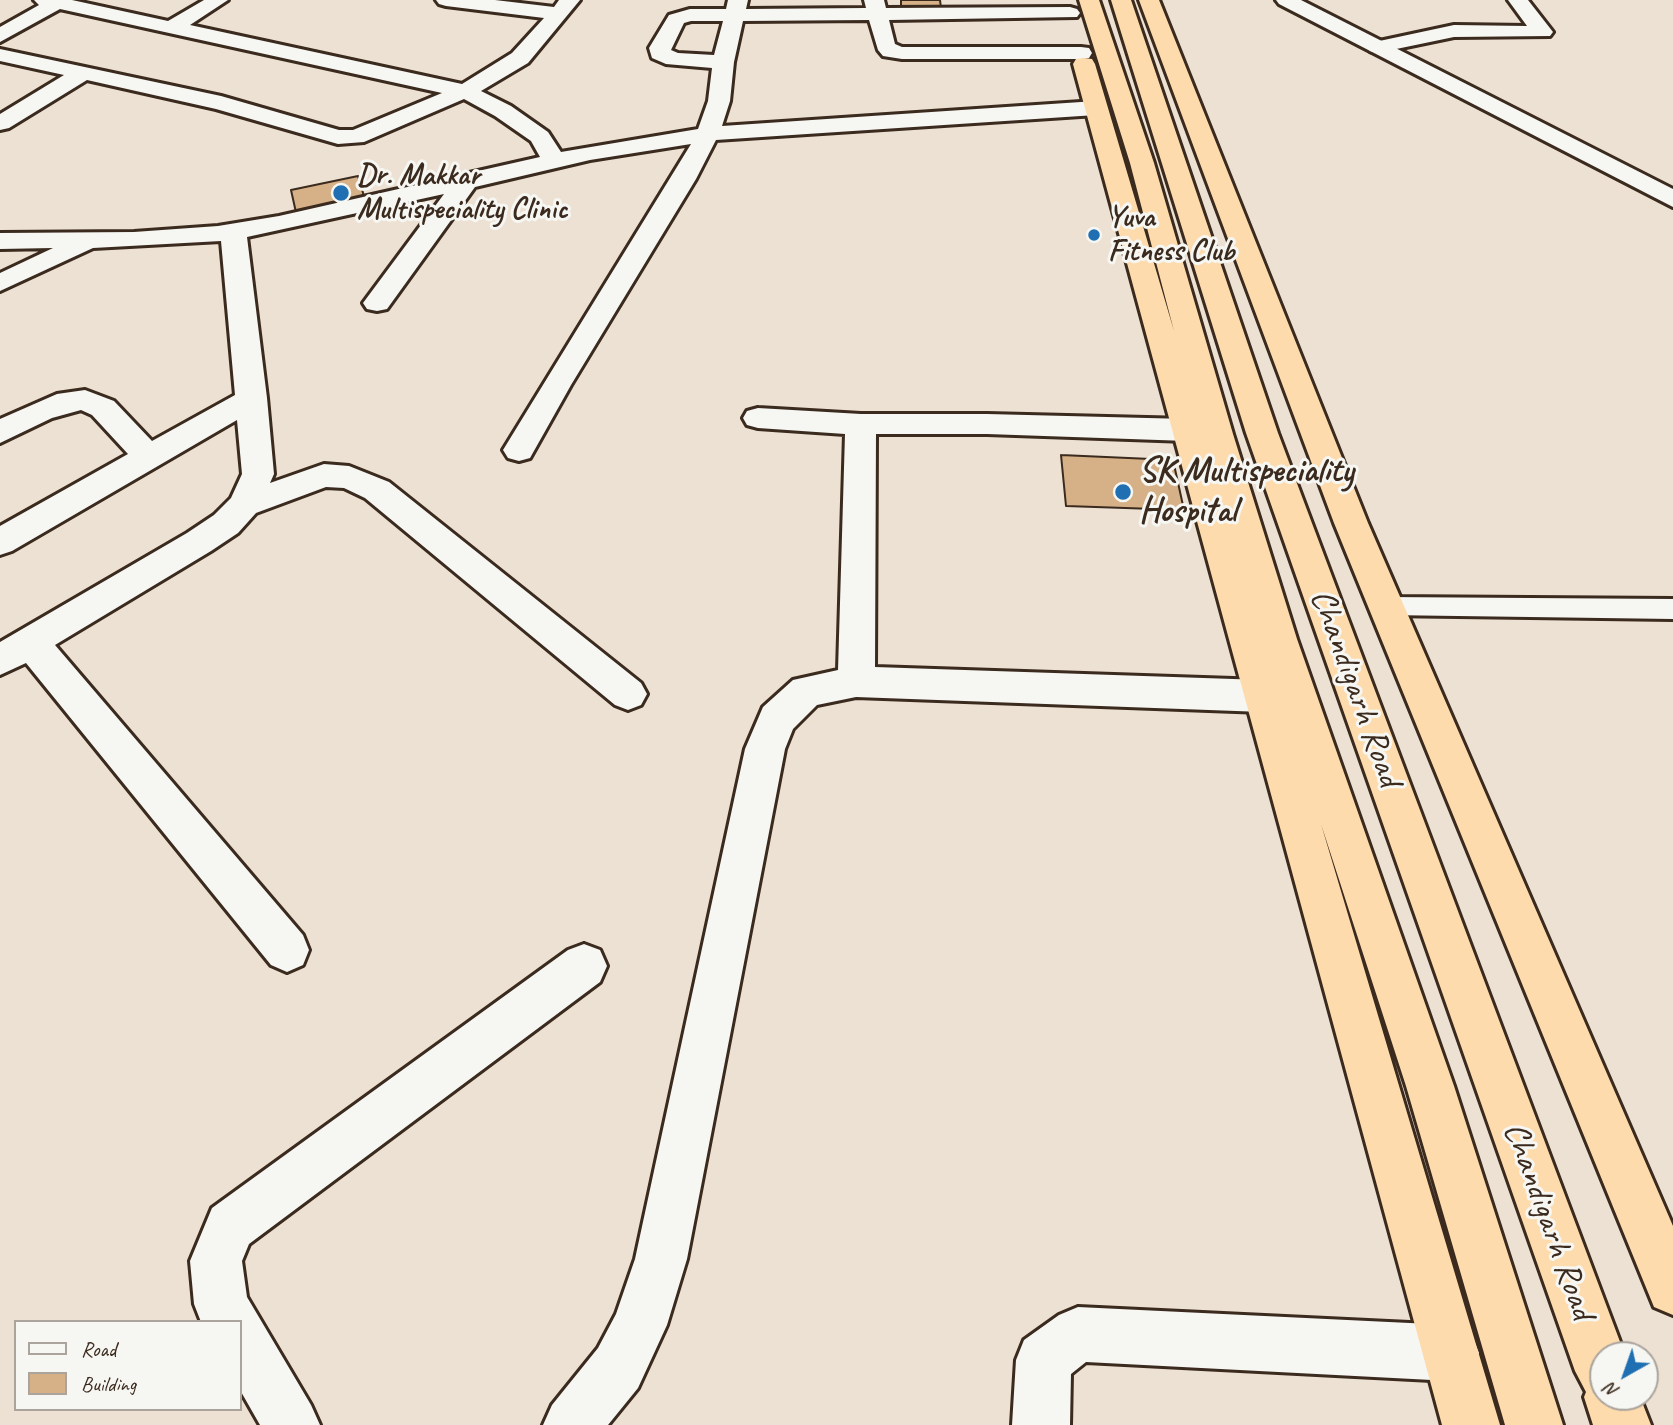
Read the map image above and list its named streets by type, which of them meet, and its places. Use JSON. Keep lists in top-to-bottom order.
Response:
{
  "streets": {
    "highway": ["Chandigarh Road"]
  },
  "places": ["Dr. Makkar Multispeciality Clinic", "Yuva Fitness Club", "SK Multispeciality Hospital"],
  "legend": ["Road", "Building"],
  "north": "bottom left"
}
